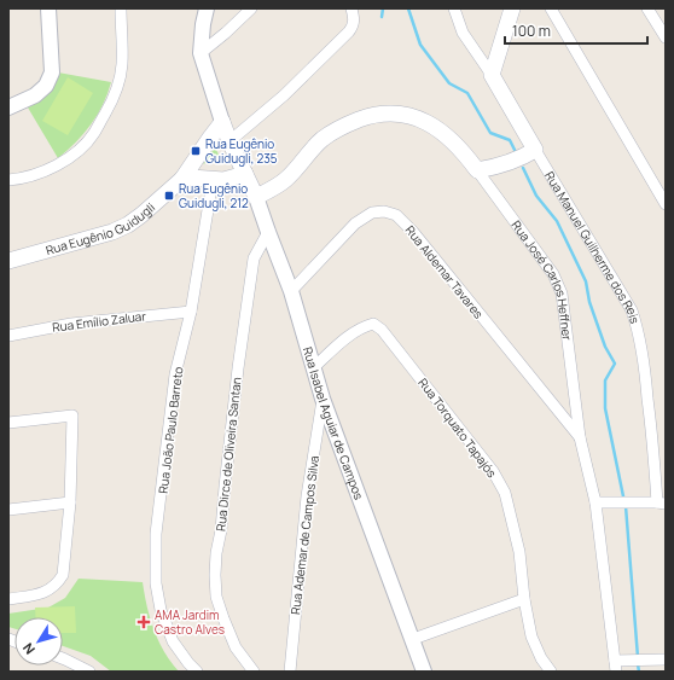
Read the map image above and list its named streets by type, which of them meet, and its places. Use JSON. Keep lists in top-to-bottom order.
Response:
{
  "streets": {
    "main road": [
      "Rua Eugênio Guidugli",
      "Rua Manuel Guilherme dos Reis",
      "Rua José Carlos Heffner",
      "Rua Isabel Aguiar de Campos"
    ],
    "street": [
      "Rua Aldemar Tavares",
      "Rua Emílio Zaluar",
      "Rua Torquato Tapajós",
      "Rua João Paulo Barreto",
      "Rua Dirce de Oliveira Santan",
      "Rua Ademar de Campos Silva"
    ]
  },
  "crossings": [
    ["Rua Eugênio Guidugli", "Rua Isabel Aguiar de Campos"],
    ["Rua Aldemar Tavares", "Rua José Carlos Heffner"],
    ["Rua Aldemar Tavares", "Rua Isabel Aguiar de Campos"],
    ["Rua José Carlos Heffner", "Rua Isabel Aguiar de Campos"],
    ["Rua Emílio Zaluar", "Rua João Paulo Barreto"],
    ["Rua Isabel Aguiar de Campos", "Rua Torquato Tapajós"],
    ["Rua Isabel Aguiar de Campos", "Rua Dirce de Oliveira Santan"],
    ["Rua Isabel Aguiar de Campos", "Rua Ademar de Campos Silva"]
  ],
  "places": {
    "transit": ["Rua Eugênio Guidugli, 235", "Rua Eugênio Guidugli, 212"],
    "health": ["AMA Jardim Castro Alves"]
  },
  "scale_bar": "100 m",
  "north": "bottom left"
}
